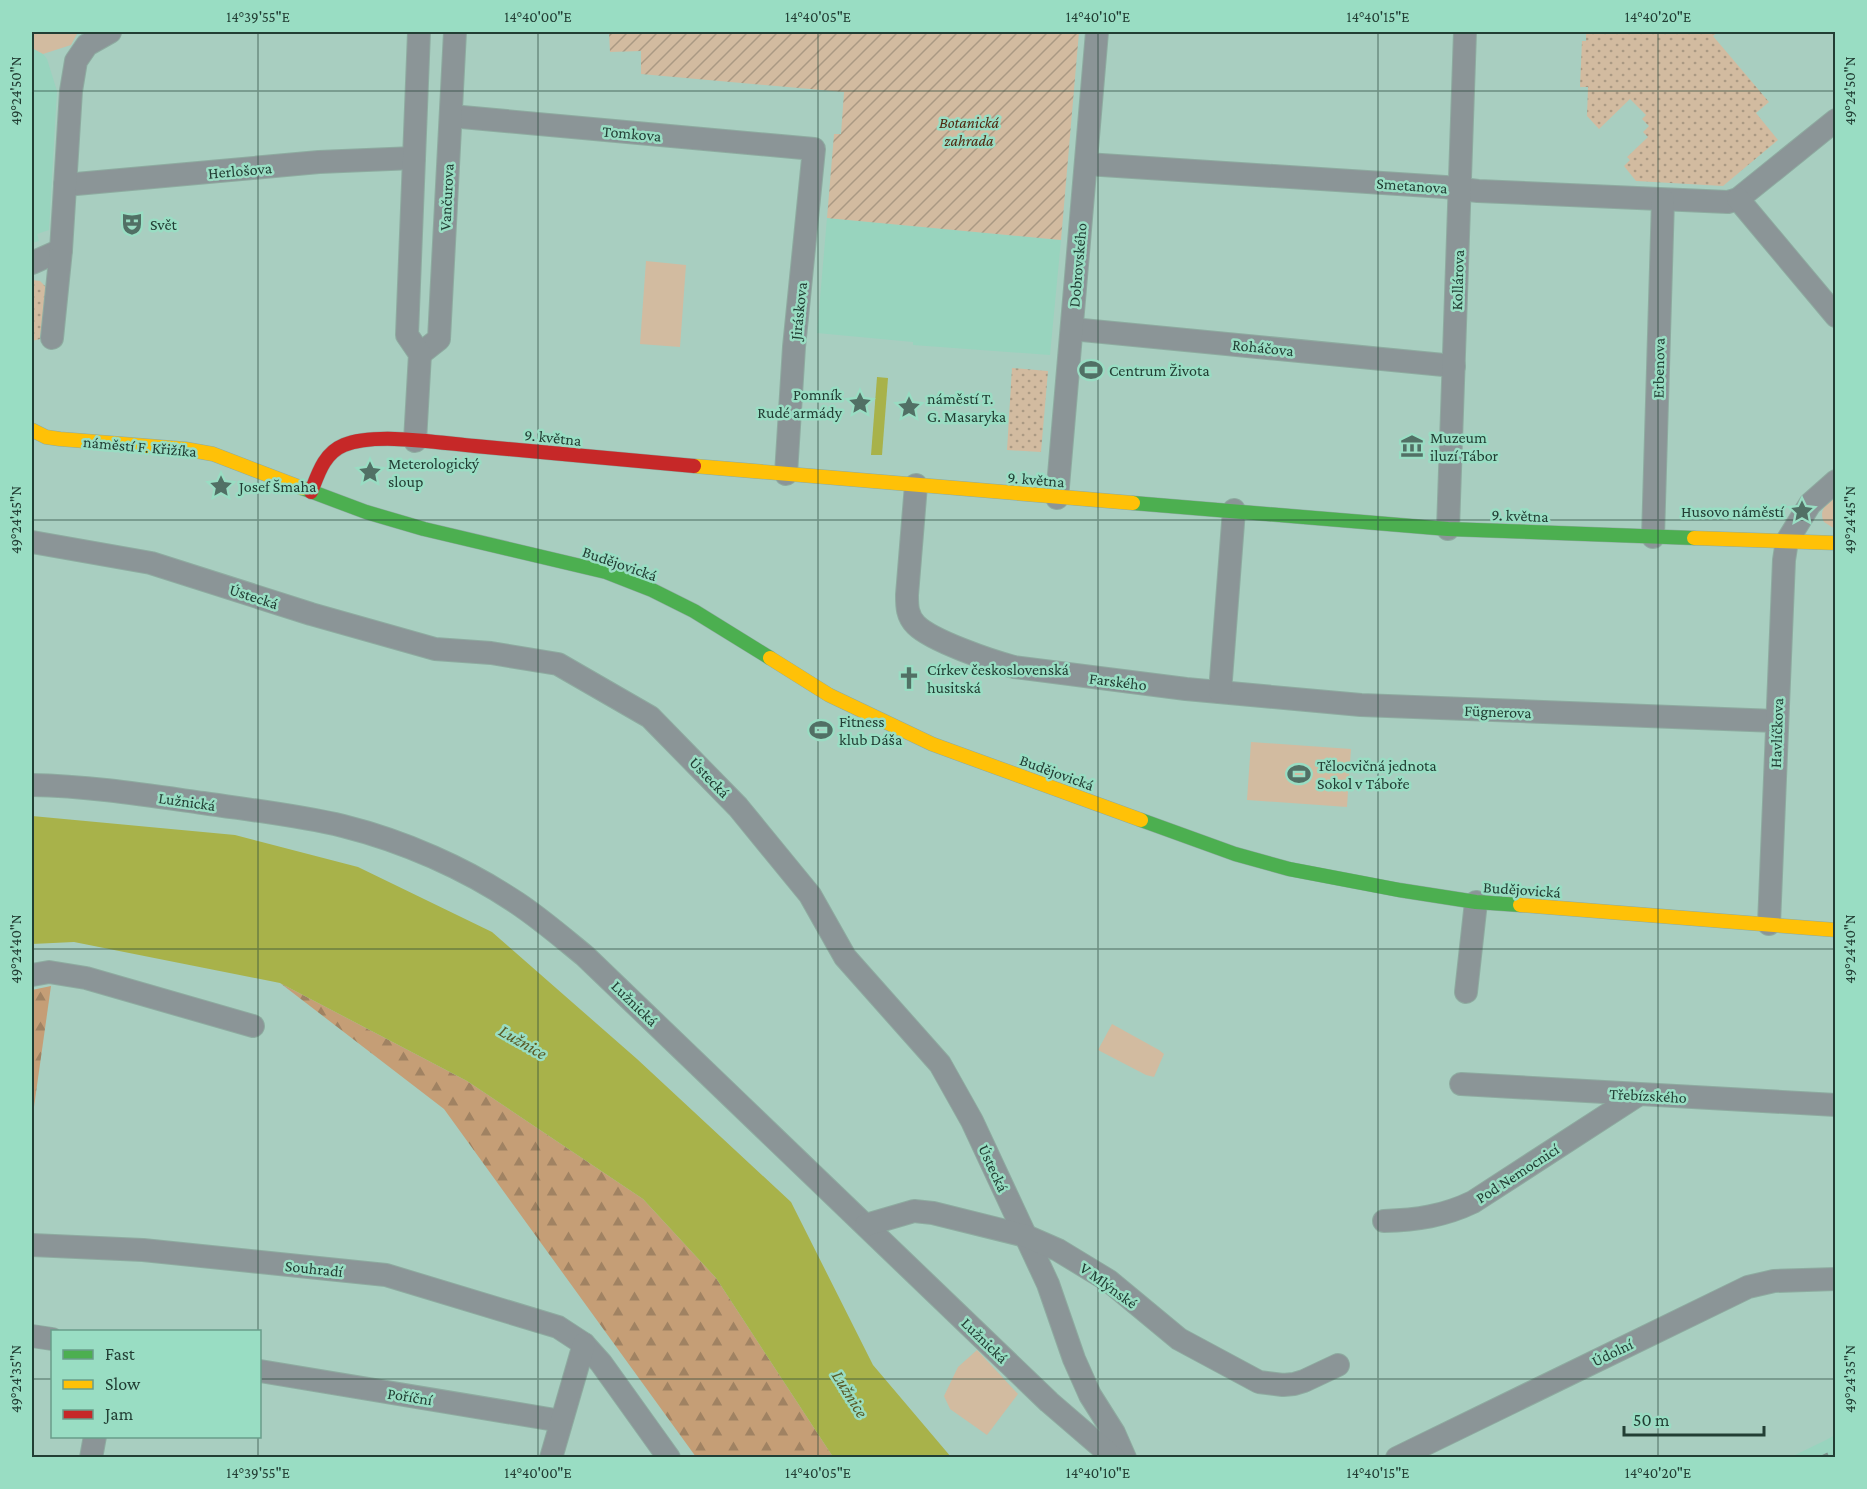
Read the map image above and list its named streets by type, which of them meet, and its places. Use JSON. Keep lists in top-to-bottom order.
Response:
{
  "streets": {
    "main road": ["9. května", "náměstí F. Křižíka", "Budějovická"],
    "street": [
      "Tomkova",
      "Herlošova",
      "Smetanova",
      "Vančurova",
      "Dobrovského",
      "Kollárova",
      "Jiráskova",
      "Roháčova",
      "Erbenova",
      "Ústecká",
      "Farského",
      "Fügnerova",
      "Havlíčkova",
      "Lužnická",
      "Třebízského",
      "Pod Nemocnicí",
      "Souhradí",
      "V Mlýnské",
      "Údolní",
      "Poříční"
    ]
  },
  "crossings": [
    ["Tomkova", "Vančurova"],
    ["Tomkova", "Jiráskova"],
    ["Herlošova", "Vančurova"],
    ["Smetanova", "Dobrovského"],
    ["Smetanova", "Kollárova"],
    ["Smetanova", "Erbenova"],
    ["Dobrovského", "Roháčova"],
    ["Dobrovského", "9. května"],
    ["Kollárova", "Roháčova"],
    ["Kollárova", "9. května"],
    ["Jiráskova", "9. května"],
    ["Erbenova", "9. května"],
    ["9. května", "náměstí F. Křižíka"],
    ["9. května", "Budějovická"],
    ["9. května", "Farského"],
    ["9. května", "Havlíčkova"],
    ["náměstí F. Křižíka", "Budějovická"],
    ["Budějovická", "Havlíčkova"],
    ["Ústecká", "V Mlýnské"],
    ["Farského", "Fügnerova"],
    ["Fügnerova", "Havlíčkova"],
    ["Lužnická", "V Mlýnské"],
    ["Třebízského", "Pod Nemocnicí"]
  ],
  "water": ["Lužnice"],
  "parks": ["Botanická zahrada"],
  "places": {
    "theatre": ["Svět"],
    "sports": ["Centrum Života", "Fitness klub Dáša", "Tělocvičná jednota Sokol v Táboře"],
    "place": [
      "Pomník Rudé armády",
      "náměstí T. G. Masaryka",
      "Meterologický sloup",
      "Josef Šmaha",
      "Husovo náměstí"
    ],
    "museum": ["Muzeum iluzí Tábor"],
    "church": ["Církev československá husitská"]
  },
  "legend": ["Fast", "Slow", "Jam"],
  "scale_bar": "50 m",
  "coordinates": [
    "14°39'55\"E",
    "14°40'00\"E",
    "14°40'05\"E",
    "14°40'10\"E",
    "14°40'15\"E",
    "14°40'20\"E",
    "49°24'50\"N",
    "49°24'45\"N",
    "49°24'40\"N",
    "49°24'35\"N"
  ]
}
